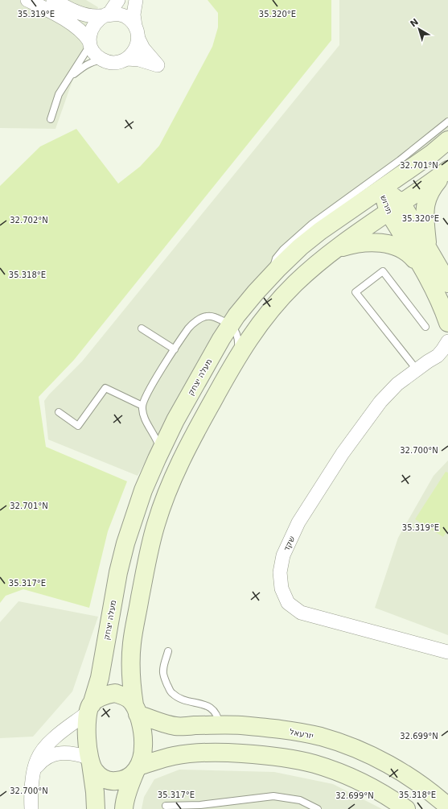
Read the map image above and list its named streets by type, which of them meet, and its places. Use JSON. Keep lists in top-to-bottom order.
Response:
{
  "streets": {
    "main road": ["תירוש", "מעלה יצחק", "יזרעאל"],
    "street": ["שקד"]
  },
  "crossings": [
    ["תירוש", "מעלה יצחק"],
    ["מעלה יצחק", "יזרעאל"]
  ],
  "north": "top left",
  "coordinates": [
    "35.319°E",
    "35.320°E",
    "32.701°N",
    "32.702°N",
    "35.318°E",
    "32.700°N",
    "35.317°E",
    "32.699°N"
  ]
}
